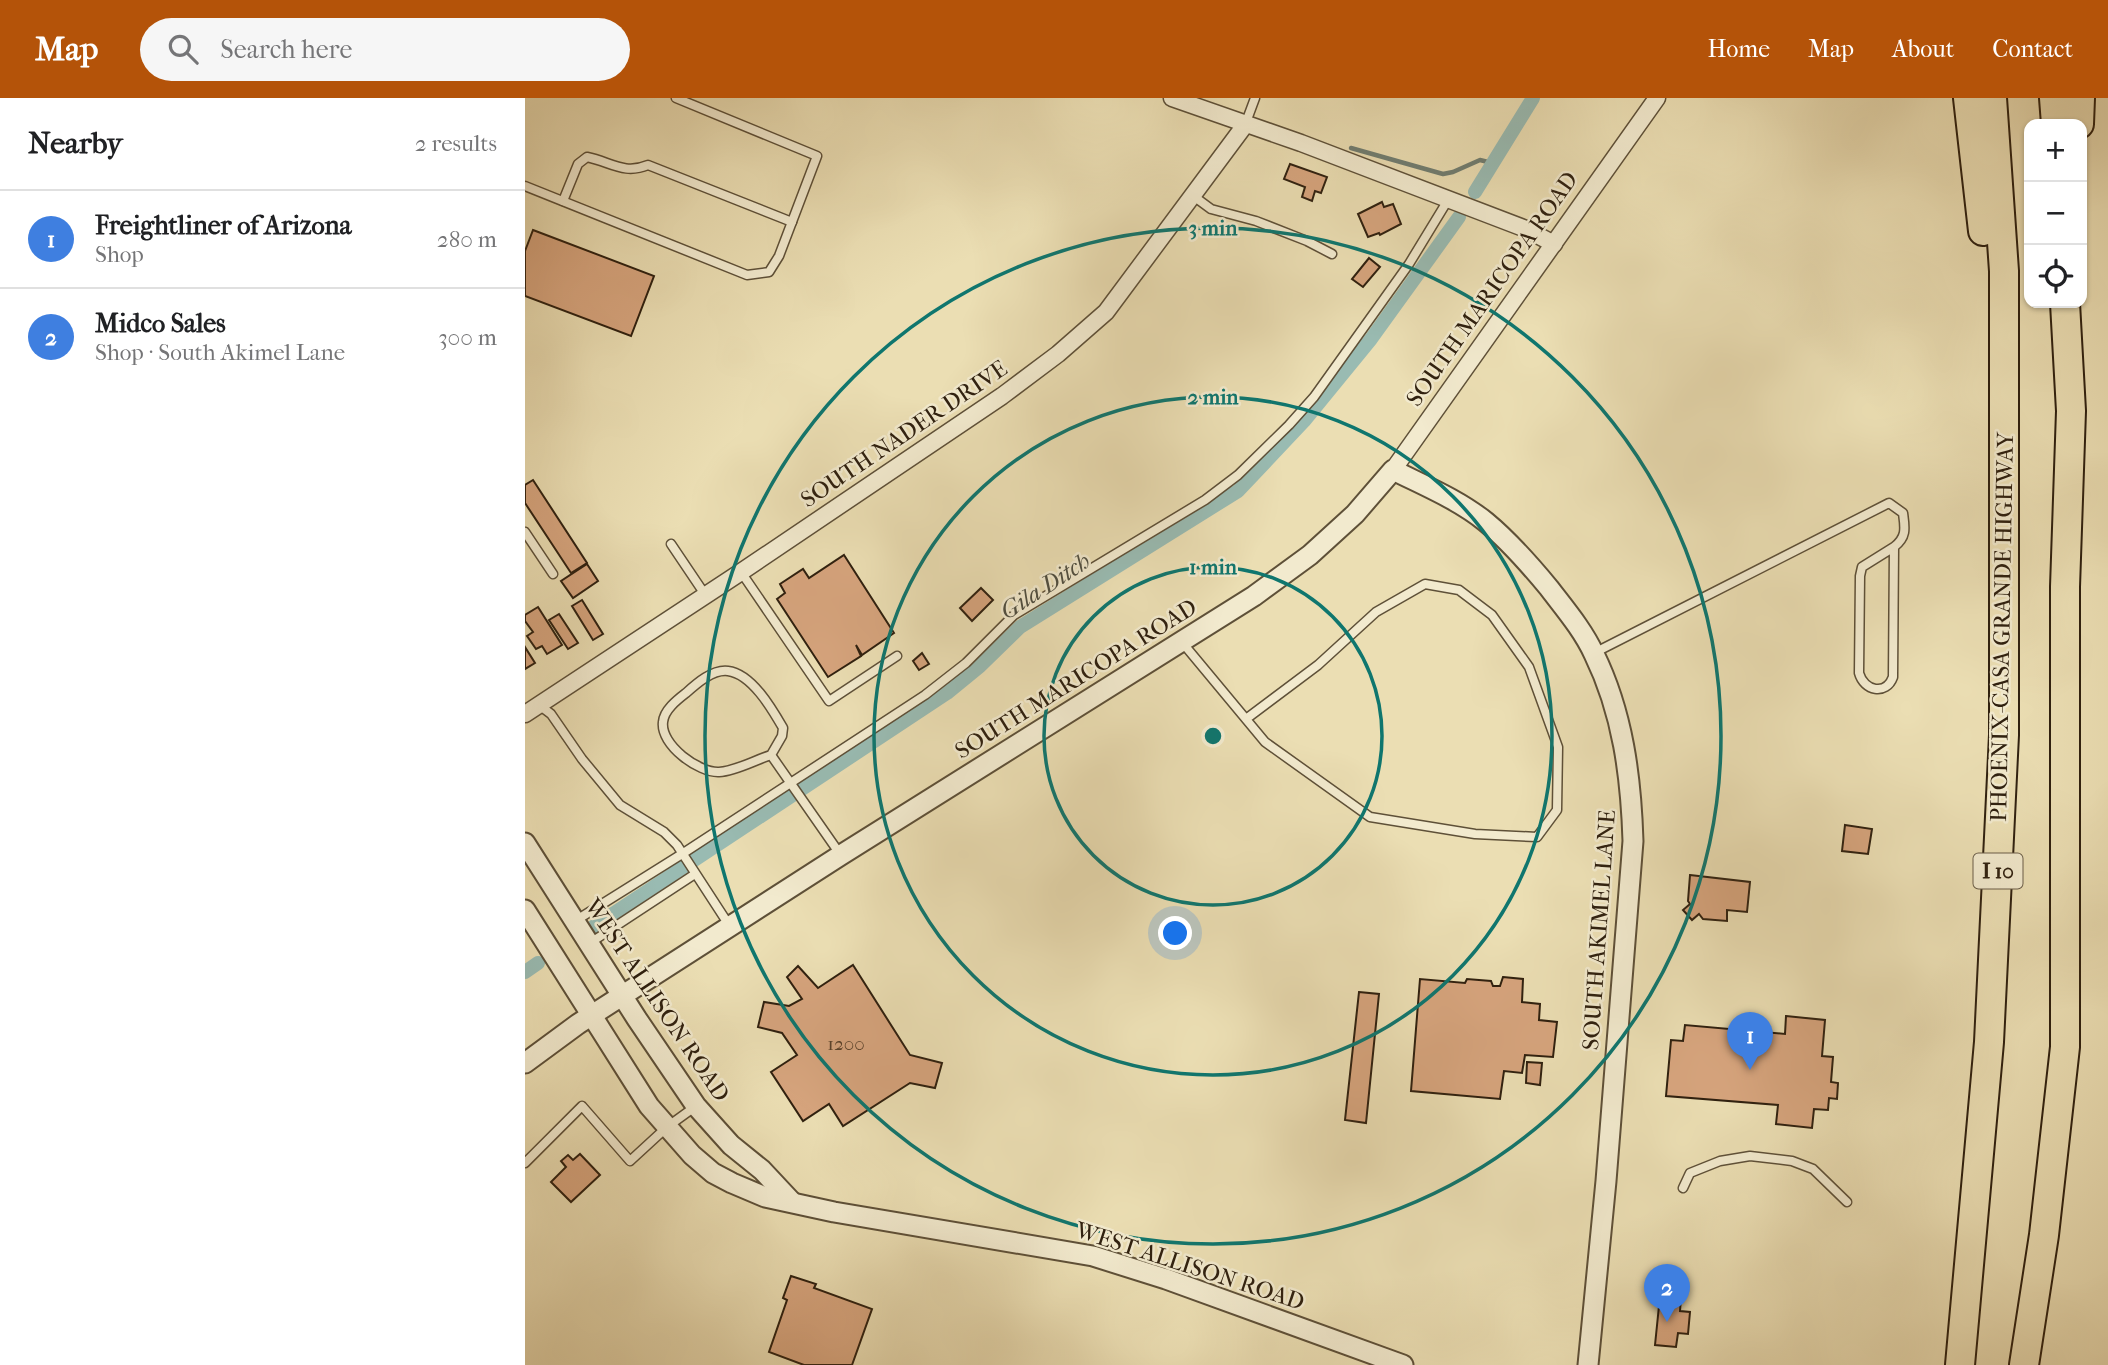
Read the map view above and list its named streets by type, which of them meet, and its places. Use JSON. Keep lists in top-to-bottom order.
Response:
{
  "streets": {
    "highway": ["PHOENIX-CASA GRANDE HIGHWAY", "I 10"],
    "street": [
      "SOUTH MARICOPA ROAD",
      "SOUTH NADER DRIVE",
      "SOUTH AKIMEL LANE",
      "WEST ALLISON ROAD"
    ]
  },
  "crossings": [
    ["SOUTH MARICOPA ROAD", "SOUTH AKIMEL LANE"],
    ["SOUTH MARICOPA ROAD", "WEST ALLISON ROAD"]
  ],
  "water": ["Gila Ditch"],
  "house_numbers": ["1200"],
  "page": {
    "header": "Map",
    "search": "Search here",
    "nav": [
      "Home",
      "Map",
      "About",
      "Contact"
    ],
    "heading": ["Nearby", "2 results"],
    "map_buttons": ["+", "−"],
    "list": [
      {
        "mark": "1",
        "name": "Freightliner of Arizona",
        "note": "Shop",
        "value": "280 m"
      },
      {
        "mark": "2",
        "name": "Midco Sales",
        "note": "Shop · South Akimel Lane",
        "value": "300 m"
      }
    ],
    "pins": ["1", "2"]
  },
  "rings": ["3 min", "2 min", "1 min"]
}
